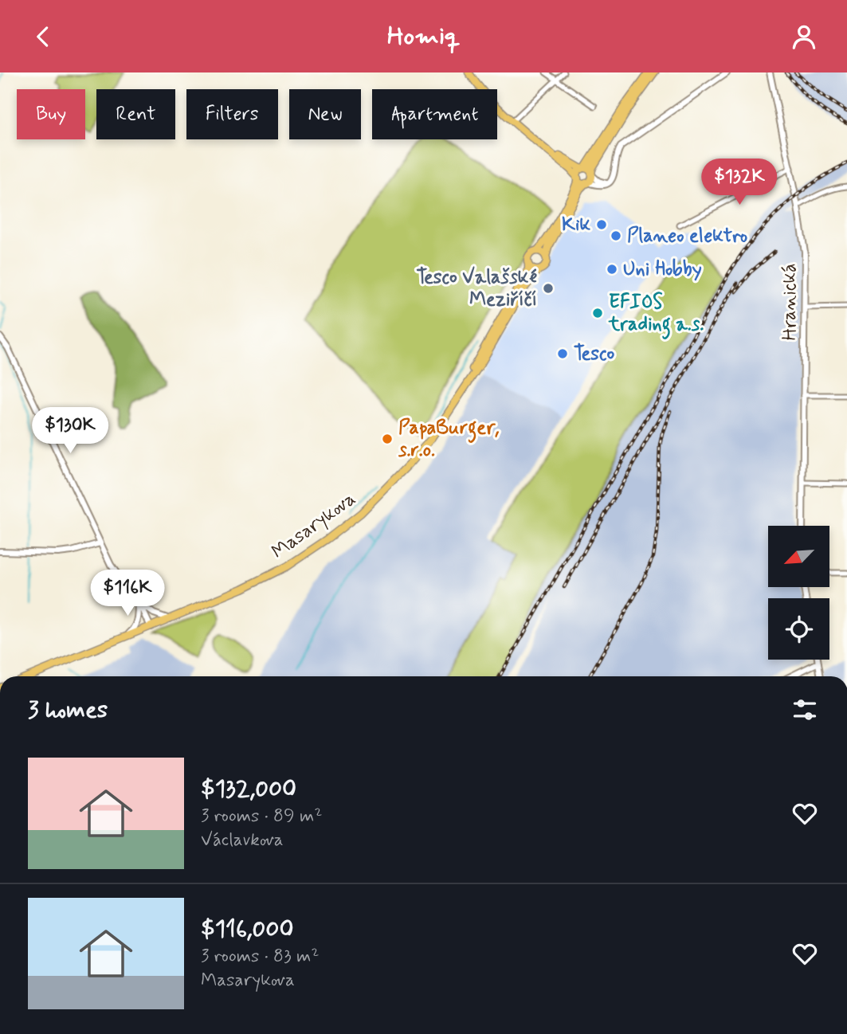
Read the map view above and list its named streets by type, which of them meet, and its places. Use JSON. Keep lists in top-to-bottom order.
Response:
{
  "streets": {
    "main road": ["Masarykova"],
    "street": ["Hranická"]
  },
  "places": [
    "Kik",
    "Planeo elektro",
    "Uni Hobby",
    "Tesco Valašské Meziříčí",
    "EFIOS trading a.s.",
    "Tesco",
    "PapaBurger, s.r.o."
  ],
  "north": "bottom left",
  "page": {
    "header": "Homiq",
    "chip": [
      "Buy",
      "Rent",
      "Filters",
      "New",
      "Apartment"
    ],
    "price": ["$132K", "$130K", "$116K"],
    "heading": "3 homes",
    "list": [
      {
        "name": "$132,000",
        "note": "3 rooms · 89 m² · Václavkova"
      },
      {
        "name": "$116,000",
        "note": "3 rooms · 83 m² · Masarykova"
      }
    ]
  }
}
